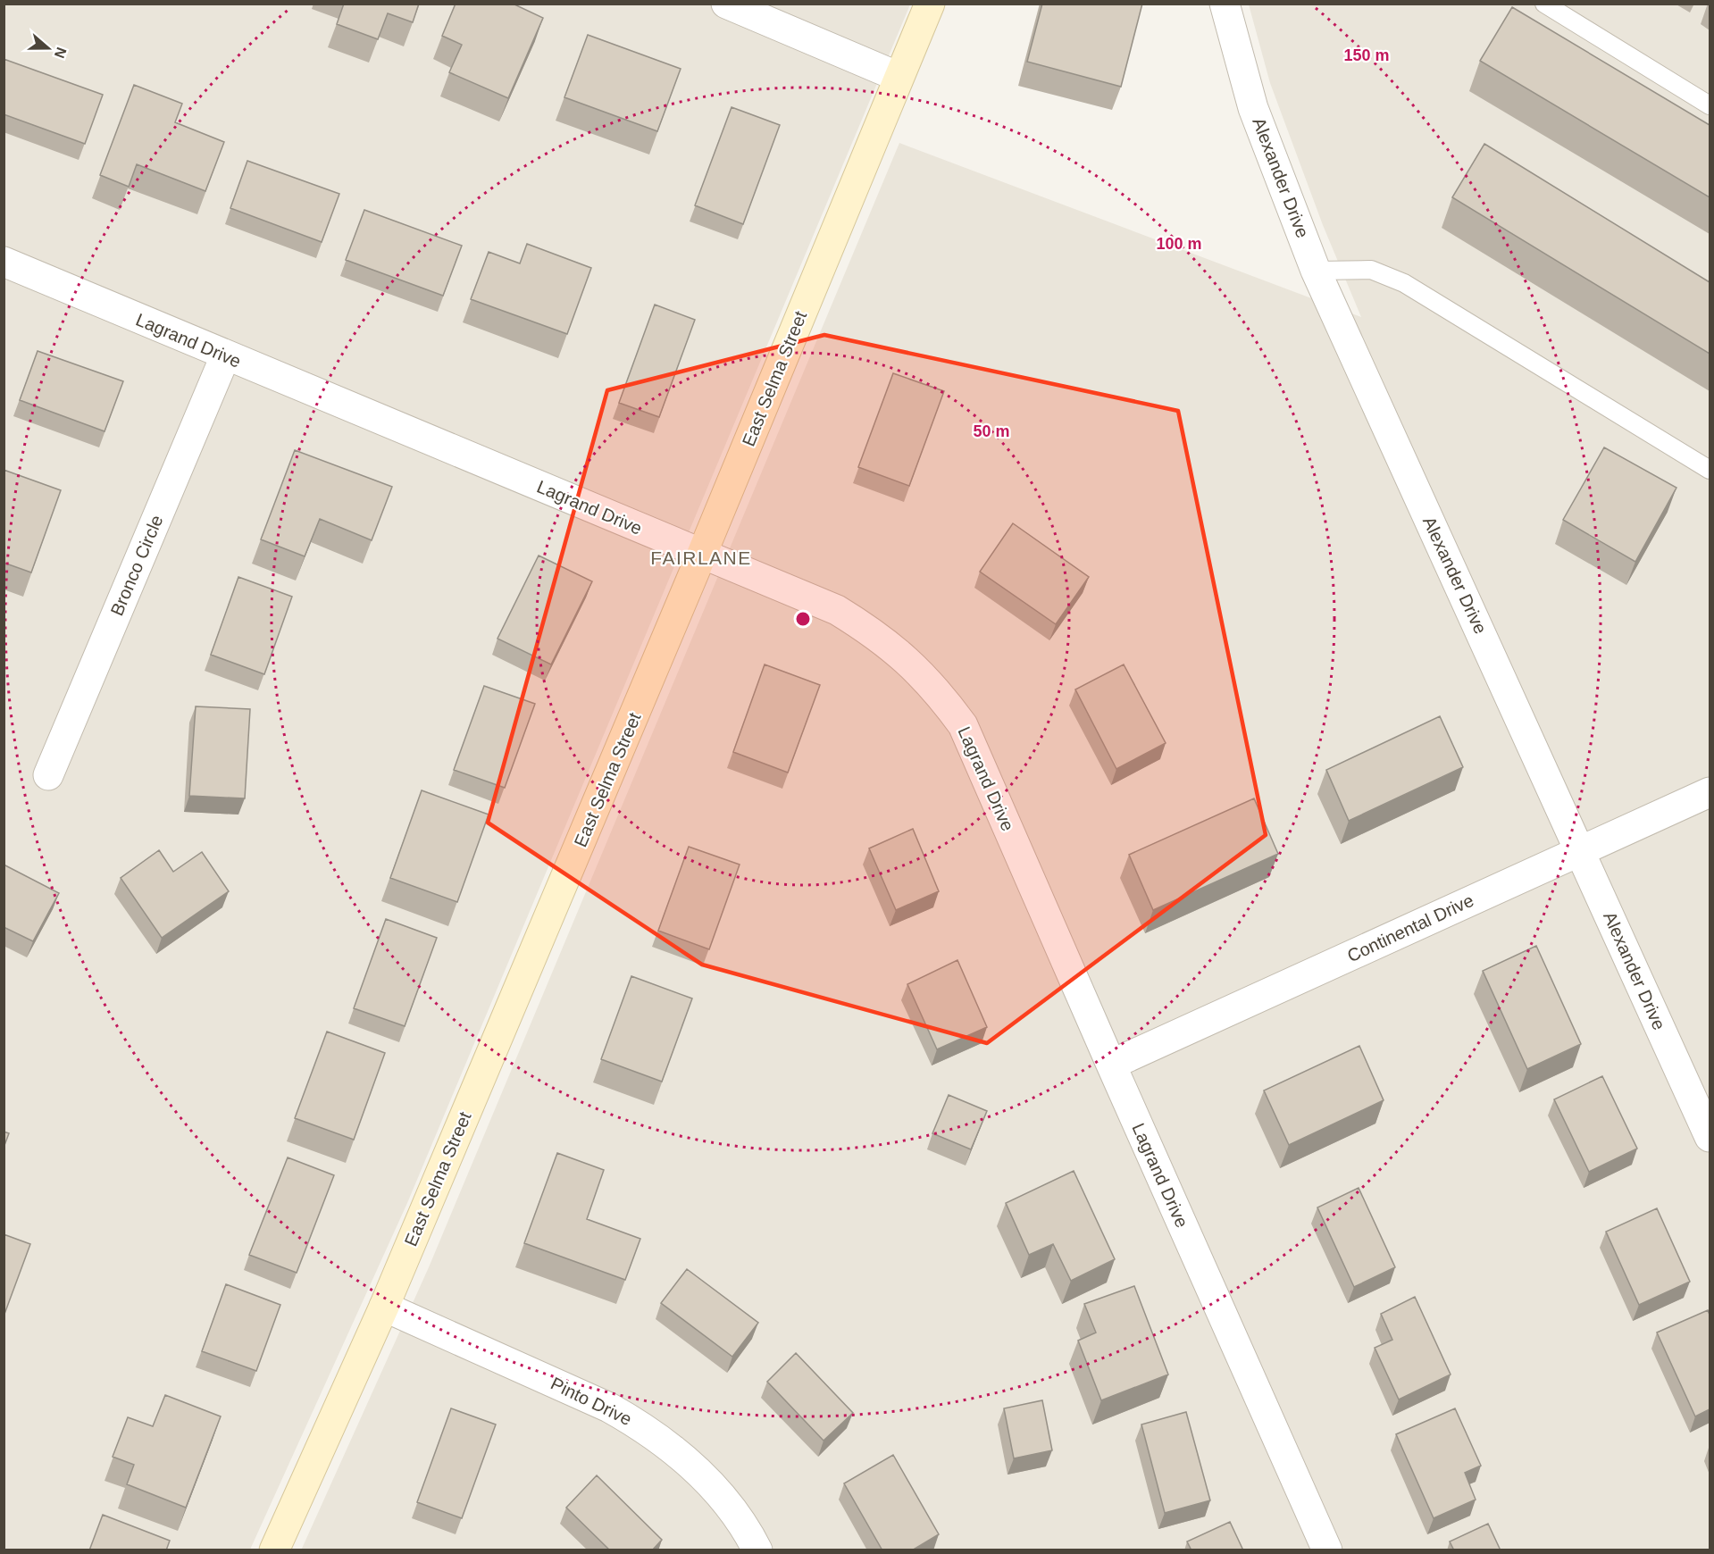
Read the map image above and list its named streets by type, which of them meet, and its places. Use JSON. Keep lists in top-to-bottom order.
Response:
{
  "streets": {
    "street": [
      "Alexander Drive",
      "Lagrand Drive",
      "East Selma Street",
      "Bronco Circle",
      "Continental Drive",
      "Pinto Drive"
    ]
  },
  "crossings": [
    ["Alexander Drive", "Continental Drive"],
    ["Lagrand Drive", "East Selma Street"],
    ["Lagrand Drive", "Bronco Circle"],
    ["Lagrand Drive", "Continental Drive"],
    ["East Selma Street", "Pinto Drive"]
  ],
  "districts": ["FAIRLANE"],
  "north": "right",
  "rings": ["150 m", "100 m", "50 m"]
}
